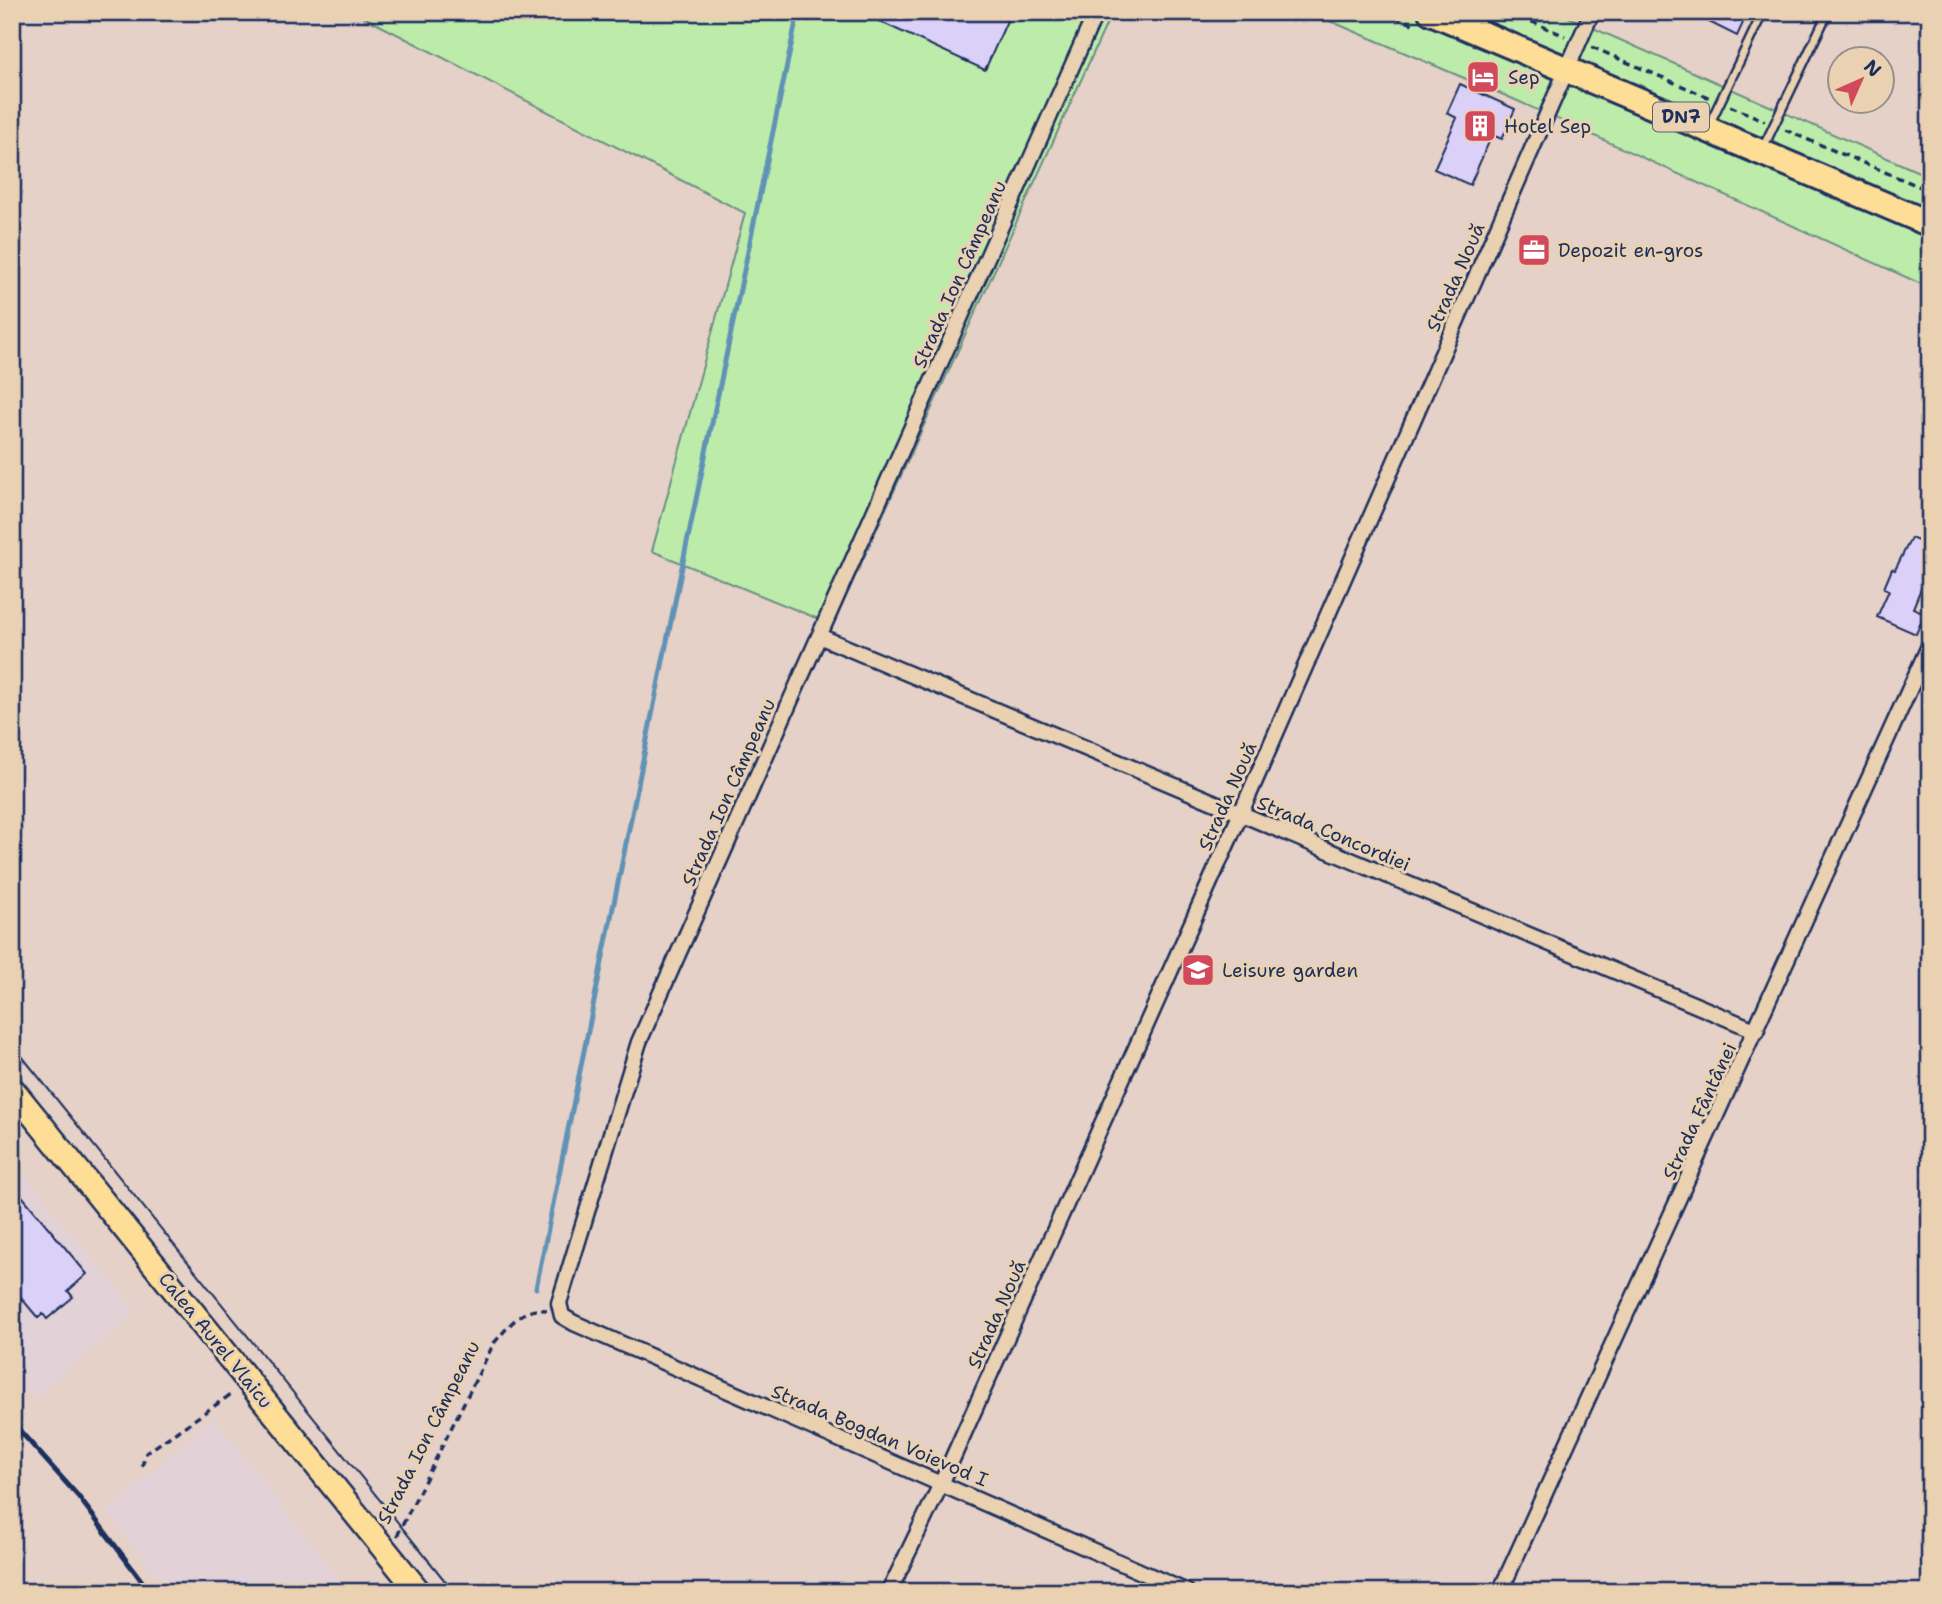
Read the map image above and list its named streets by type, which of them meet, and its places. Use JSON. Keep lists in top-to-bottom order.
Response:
{
  "streets": {
    "highway": ["DN7"],
    "main road": ["Calea Aurel Vlaicu"],
    "street": [
      "Strada Ion Câmpeanu",
      "Strada Nouă",
      "Strada Concordiei",
      "Strada Fântânei",
      "Strada Bogdan Voievod I"
    ]
  },
  "crossings": [
    ["DN7", "Strada Nouă"],
    ["Strada Ion Câmpeanu", "Strada Concordiei"],
    ["Strada Ion Câmpeanu", "Calea Aurel Vlaicu"],
    ["Strada Ion Câmpeanu", "Strada Bogdan Voievod I"],
    ["Strada Nouă", "Strada Concordiei"],
    ["Strada Nouă", "Strada Bogdan Voievod I"],
    ["Strada Concordiei", "Strada Fântânei"]
  ],
  "places": {
    "hotel": ["Sep"],
    "building": ["Hotel Sep"],
    "office": ["Depozit en-gros"],
    "school or university": ["Leisure garden"]
  },
  "north": "top right"
}
